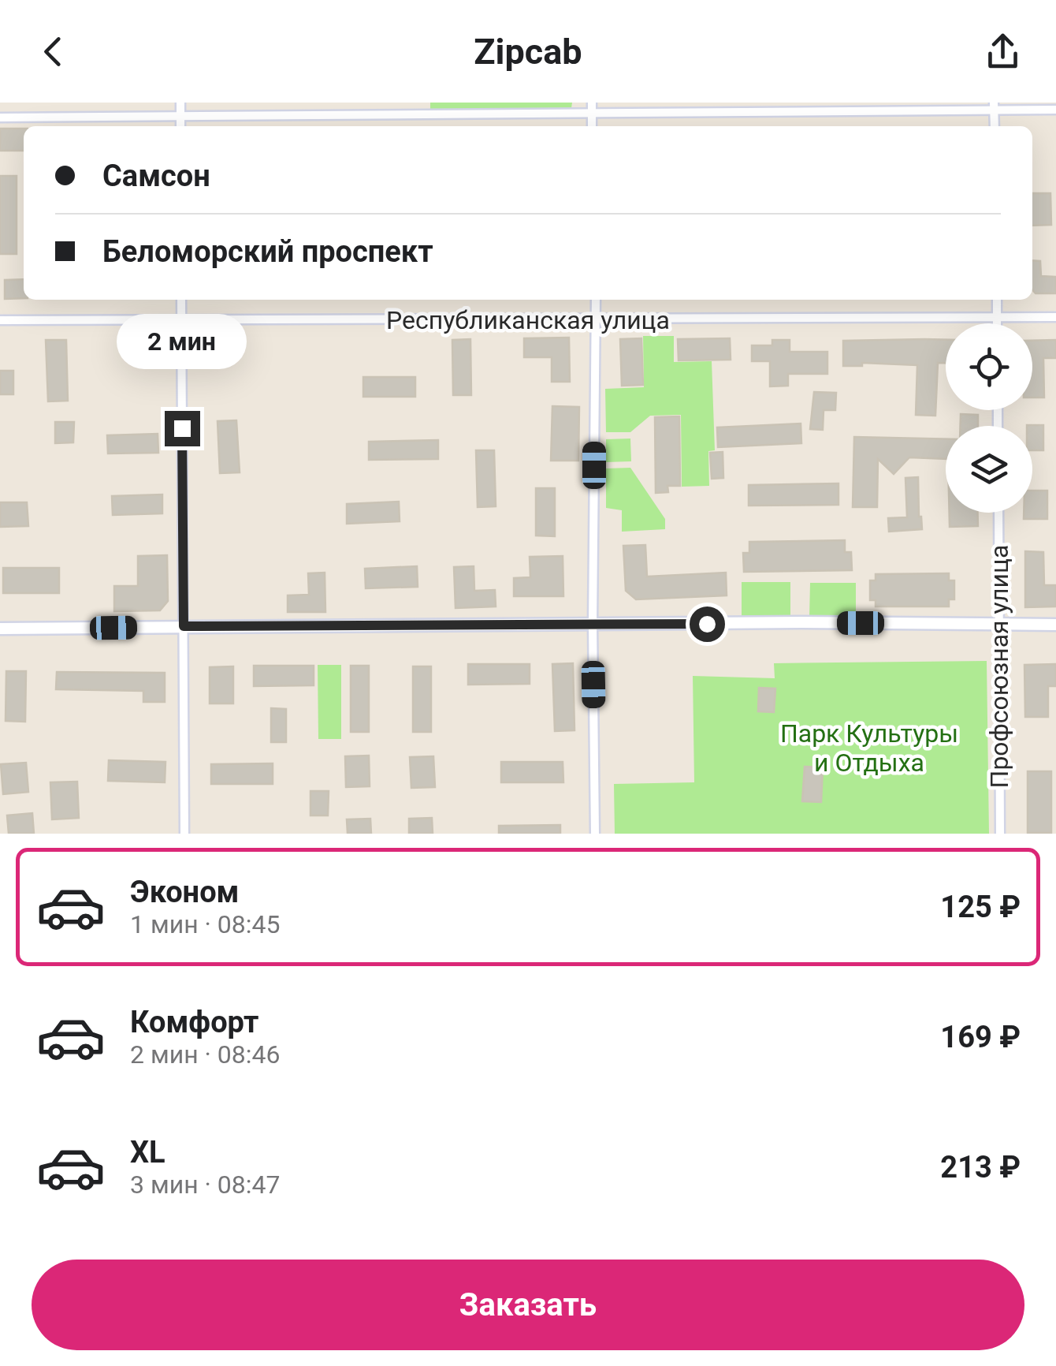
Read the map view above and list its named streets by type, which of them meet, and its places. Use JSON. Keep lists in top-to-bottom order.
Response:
{
  "streets": {
    "street": ["Республиканская улица", "Профсоюзная улица"]
  },
  "parks": ["Парк Культуры и Отдыха"],
  "page": {
    "header": "Zipcab",
    "banner": ["Самсон", "Беломорский проспект"],
    "bubble": "2 мин",
    "list": [
      {
        "name": "Эконом",
        "note": "1 мин · 08:45",
        "value": "125 ₽"
      },
      {
        "name": "Комфорт",
        "note": "2 мин · 08:46",
        "value": "169 ₽"
      },
      {
        "name": "XL",
        "note": "3 мин · 08:47",
        "value": "213 ₽"
      }
    ],
    "buttons": "Заказать"
  }
}
